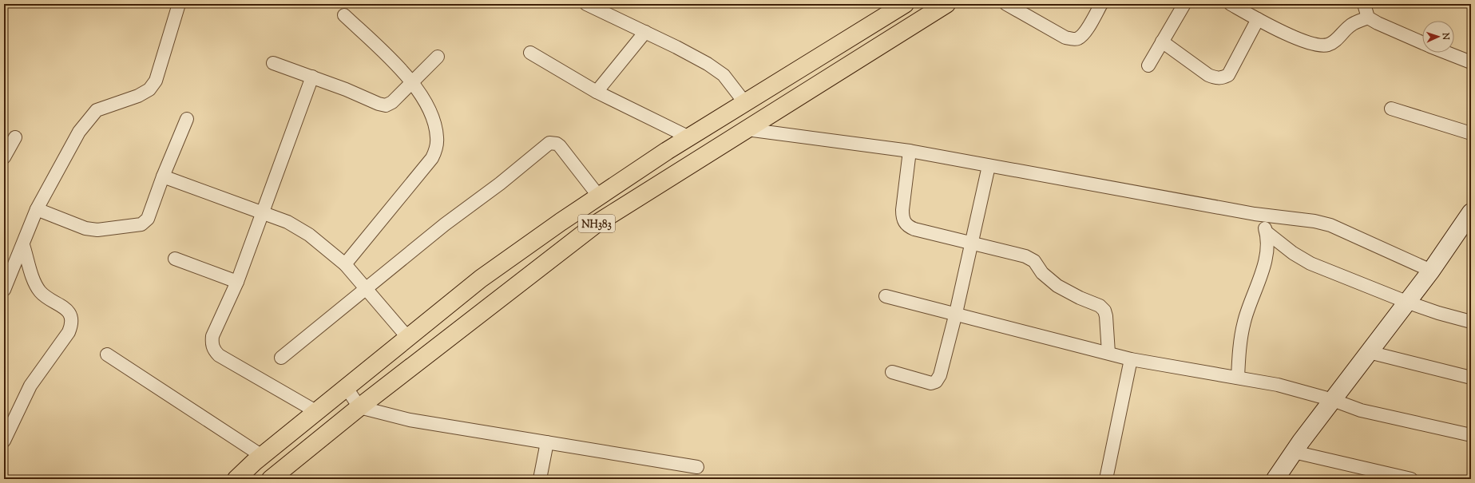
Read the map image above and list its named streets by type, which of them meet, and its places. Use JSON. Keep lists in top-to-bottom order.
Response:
{
  "streets": {
    "highway": ["NH383"]
  },
  "north": "right"
}
